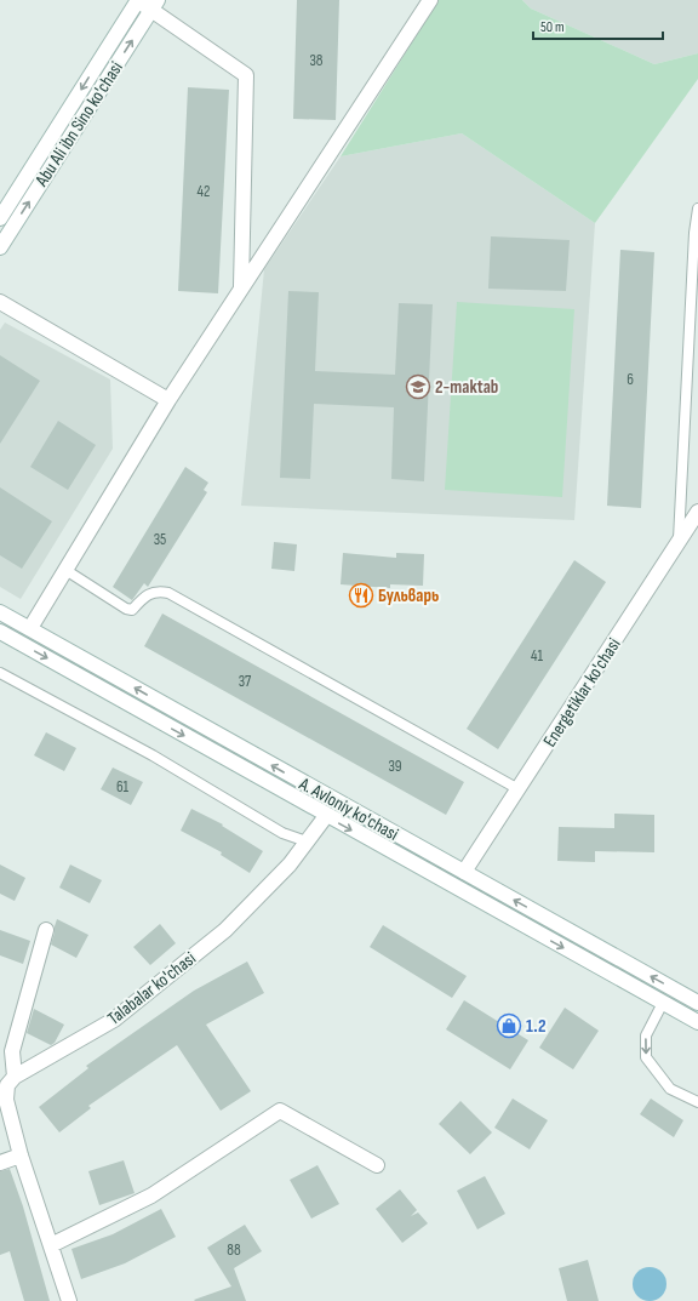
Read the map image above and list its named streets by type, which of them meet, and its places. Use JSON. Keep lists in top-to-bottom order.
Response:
{
  "streets": {
    "street": [
      "Abu Ali ibn Sino ko'chasi",
      "Energetiklar ko'chasi",
      "A. Avloniy ko'chasi",
      "Talabalar ko'chasi"
    ]
  },
  "crossings": [
    ["Energetiklar ko'chasi", "A. Avloniy ko'chasi"],
    ["A. Avloniy ko'chasi", "Talabalar ko'chasi"]
  ],
  "places": {
    "school or university": ["2-maktab"],
    "restaurant": ["Бульварь"],
    "shop": ["1.2"]
  },
  "house_numbers": [
    "38",
    "42",
    "6",
    "35",
    "41",
    "37",
    "39",
    "61",
    "88"
  ],
  "scale_bar": "50 m"
}
